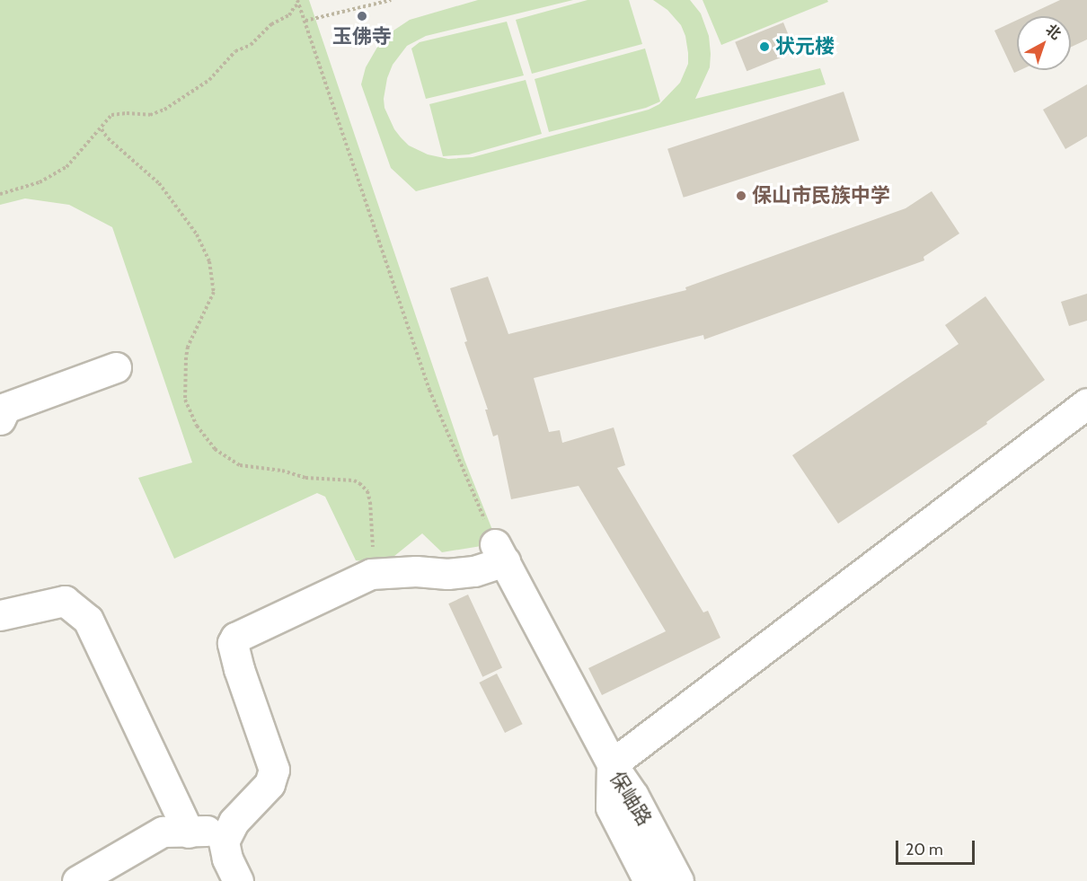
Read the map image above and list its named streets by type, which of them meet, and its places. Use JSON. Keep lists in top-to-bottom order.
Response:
{
  "streets": {
    "street": ["保岫路"]
  },
  "places": ["玉佛寺", "状元楼", "保山市民族中学"],
  "scale_bar": "20 m",
  "north": "top right"
}
